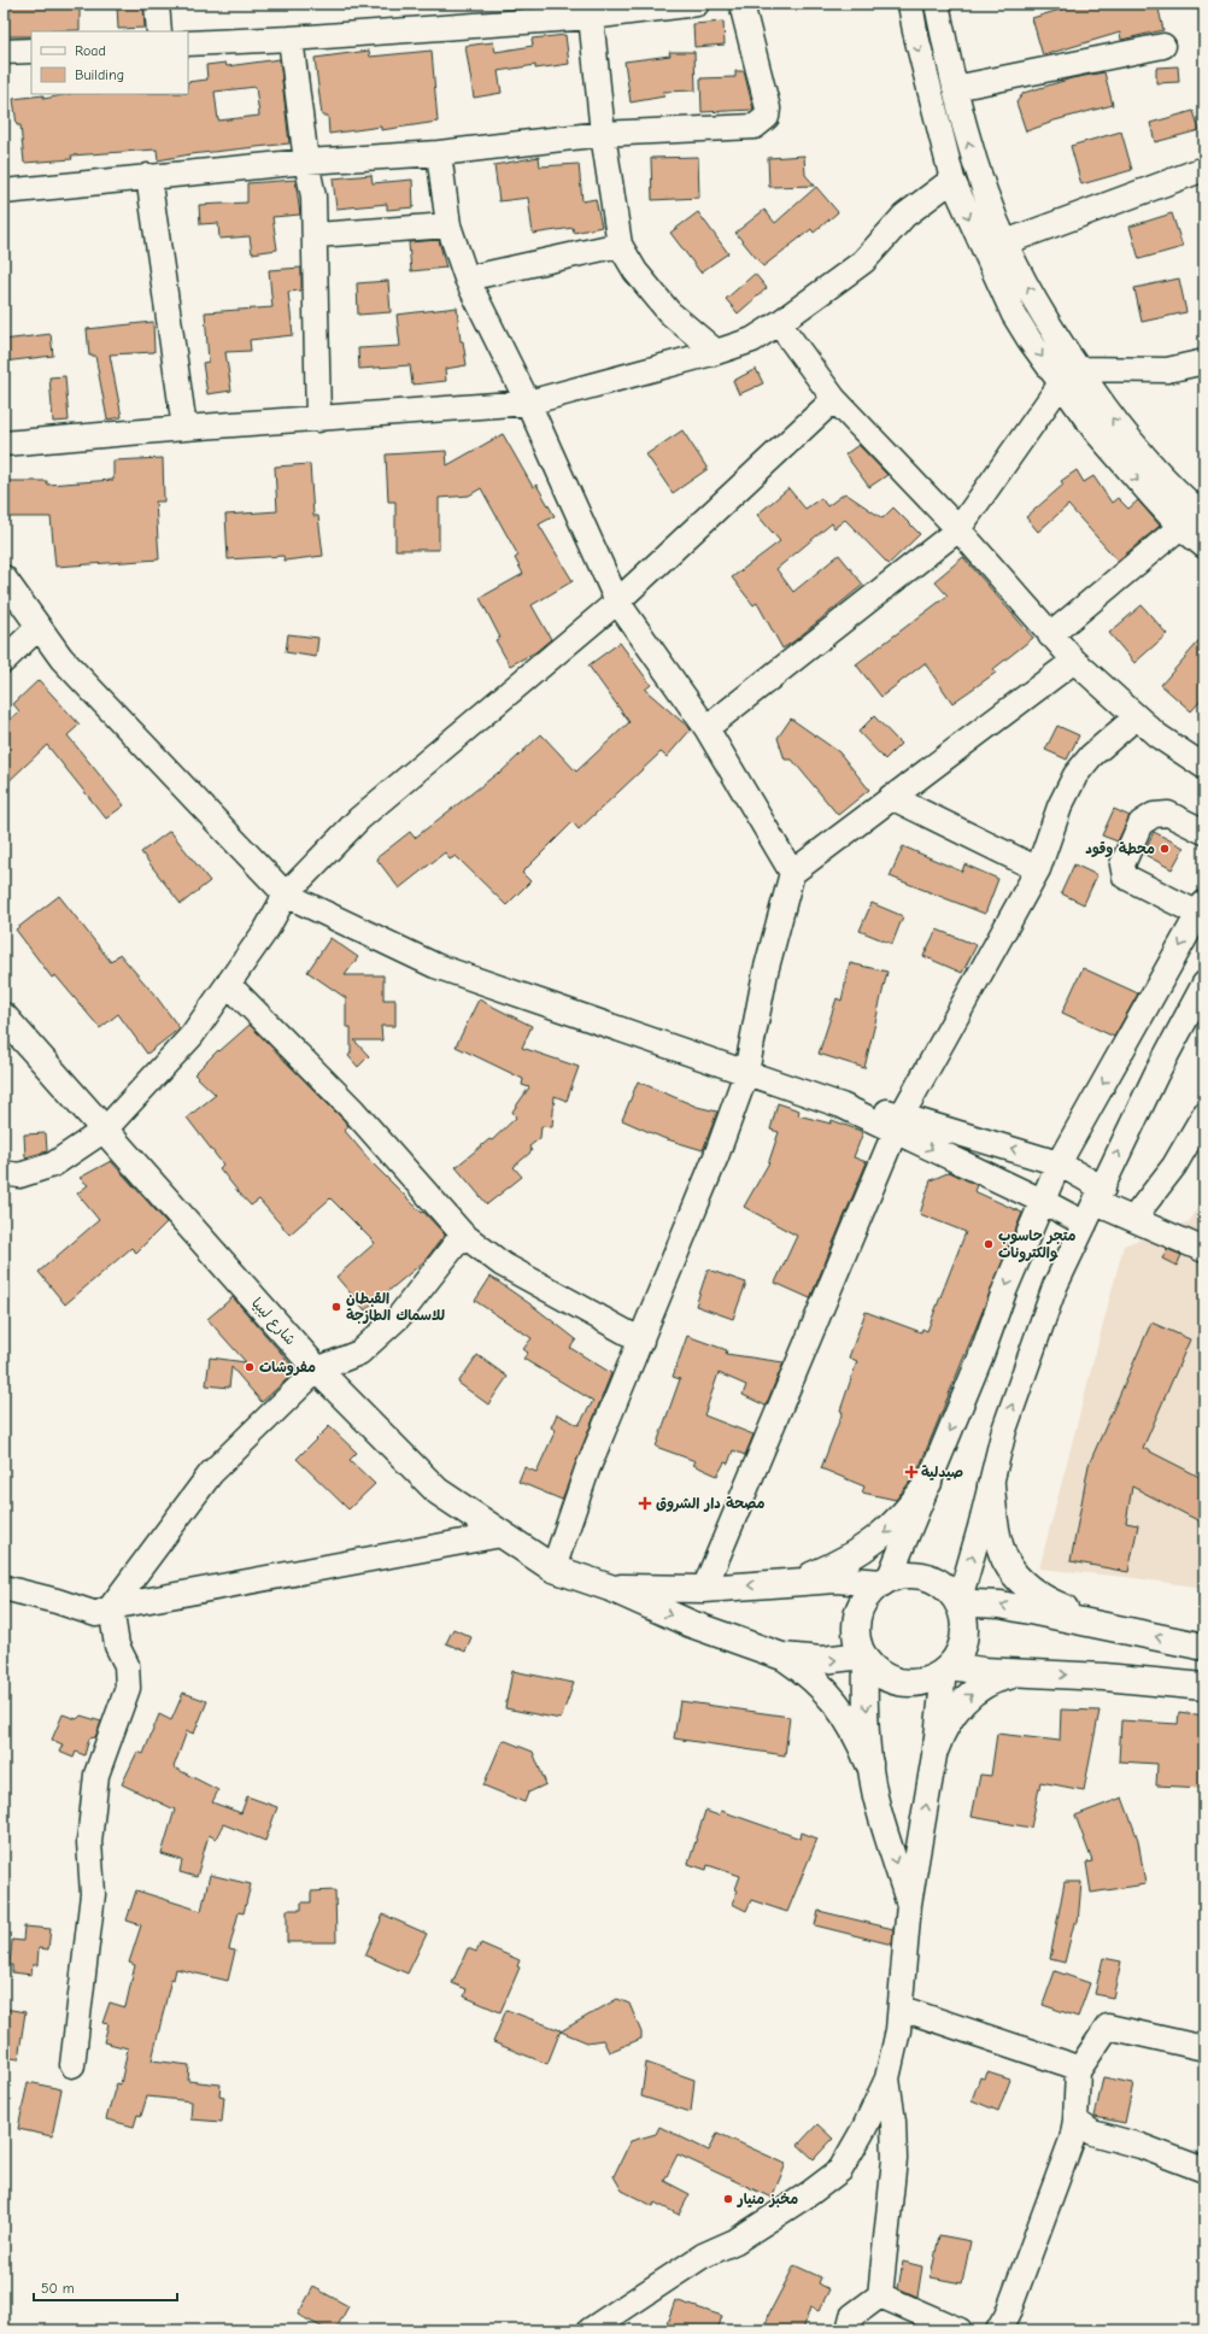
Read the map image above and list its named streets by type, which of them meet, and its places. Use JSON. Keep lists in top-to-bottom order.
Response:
{
  "streets": {
    "main road": ["شارع ليبيا"]
  },
  "places": {
    "other": [
      "محطة وقود",
      "متجر حاسوب والكترونات",
      "القبطان للاسماك الطازجة",
      "مفروشات",
      "مخبز منيار"
    ],
    "health": ["صيدلية", "مصحة دار الشروق"]
  },
  "legend": ["Road", "Building"],
  "scale_bar": "50 m"
}
